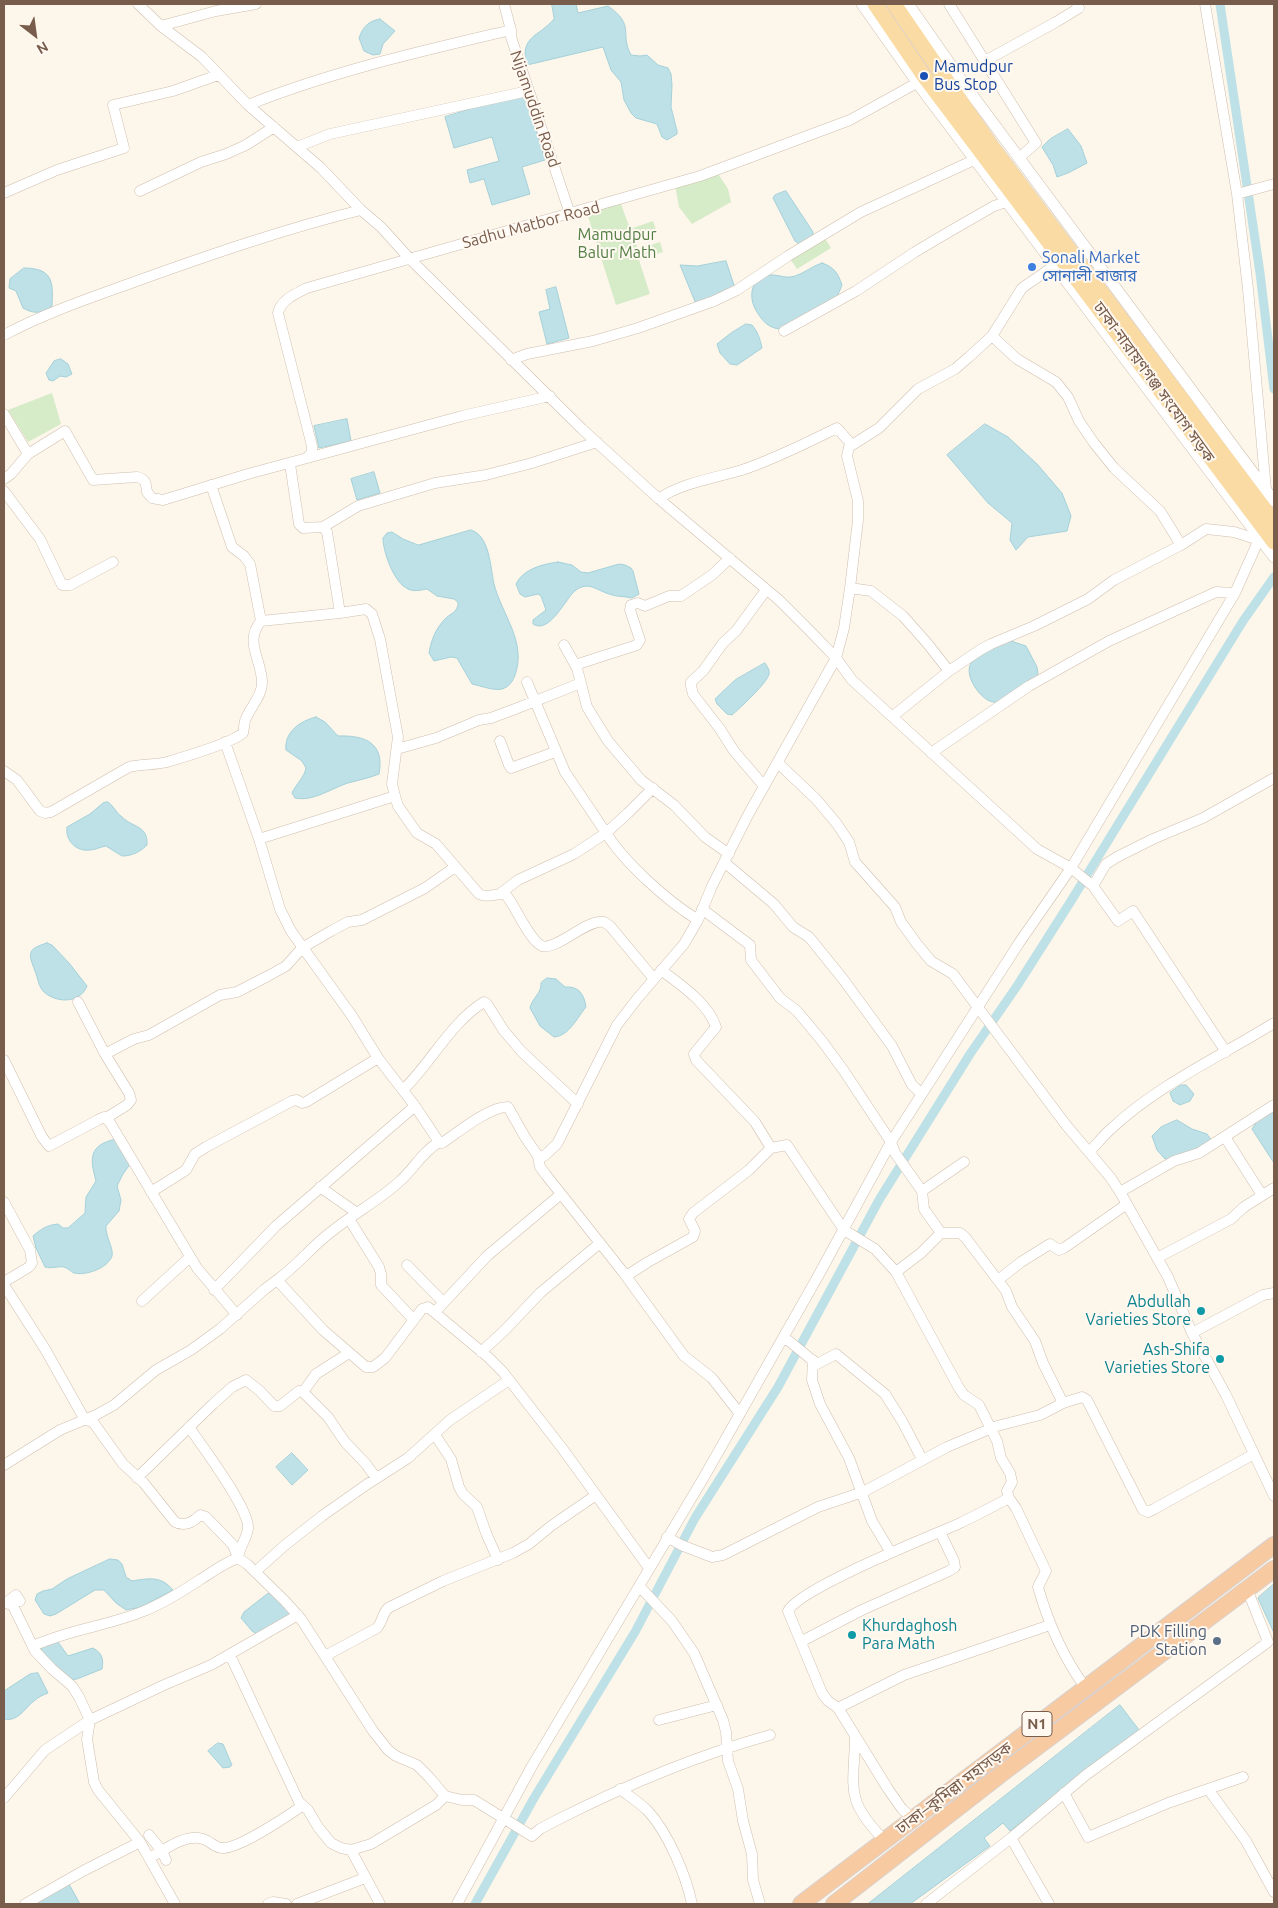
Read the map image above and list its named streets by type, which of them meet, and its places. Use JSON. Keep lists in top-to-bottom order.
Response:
{
  "streets": {
    "highway": ["N1", "ঢাকা–কুমিল্লা মহাসড়ক"],
    "main road": ["ঢাকা-নারায়ণগঞ্জ সংযোগ সড়ক"],
    "street": ["Nijamuddin Road", "Sadhu Matbor Road"]
  },
  "crossings": [
    ["Nijamuddin Road", "Sadhu Matbor Road"],
    ["Sadhu Matbor Road", "ঢাকা-নারায়ণগঞ্জ সংযোগ সড়ক"]
  ],
  "parks": ["Mamudpur Balur Math"],
  "places": [
    "Mamudpur Bus Stop",
    "Sonali Market সোনালী বাজার",
    "Abdullah Varieties Store",
    "Ash-Shifa Varieties Store",
    "Khurdaghosh Para Math",
    "PDK Filling Station"
  ],
  "north": "bottom right"
}
